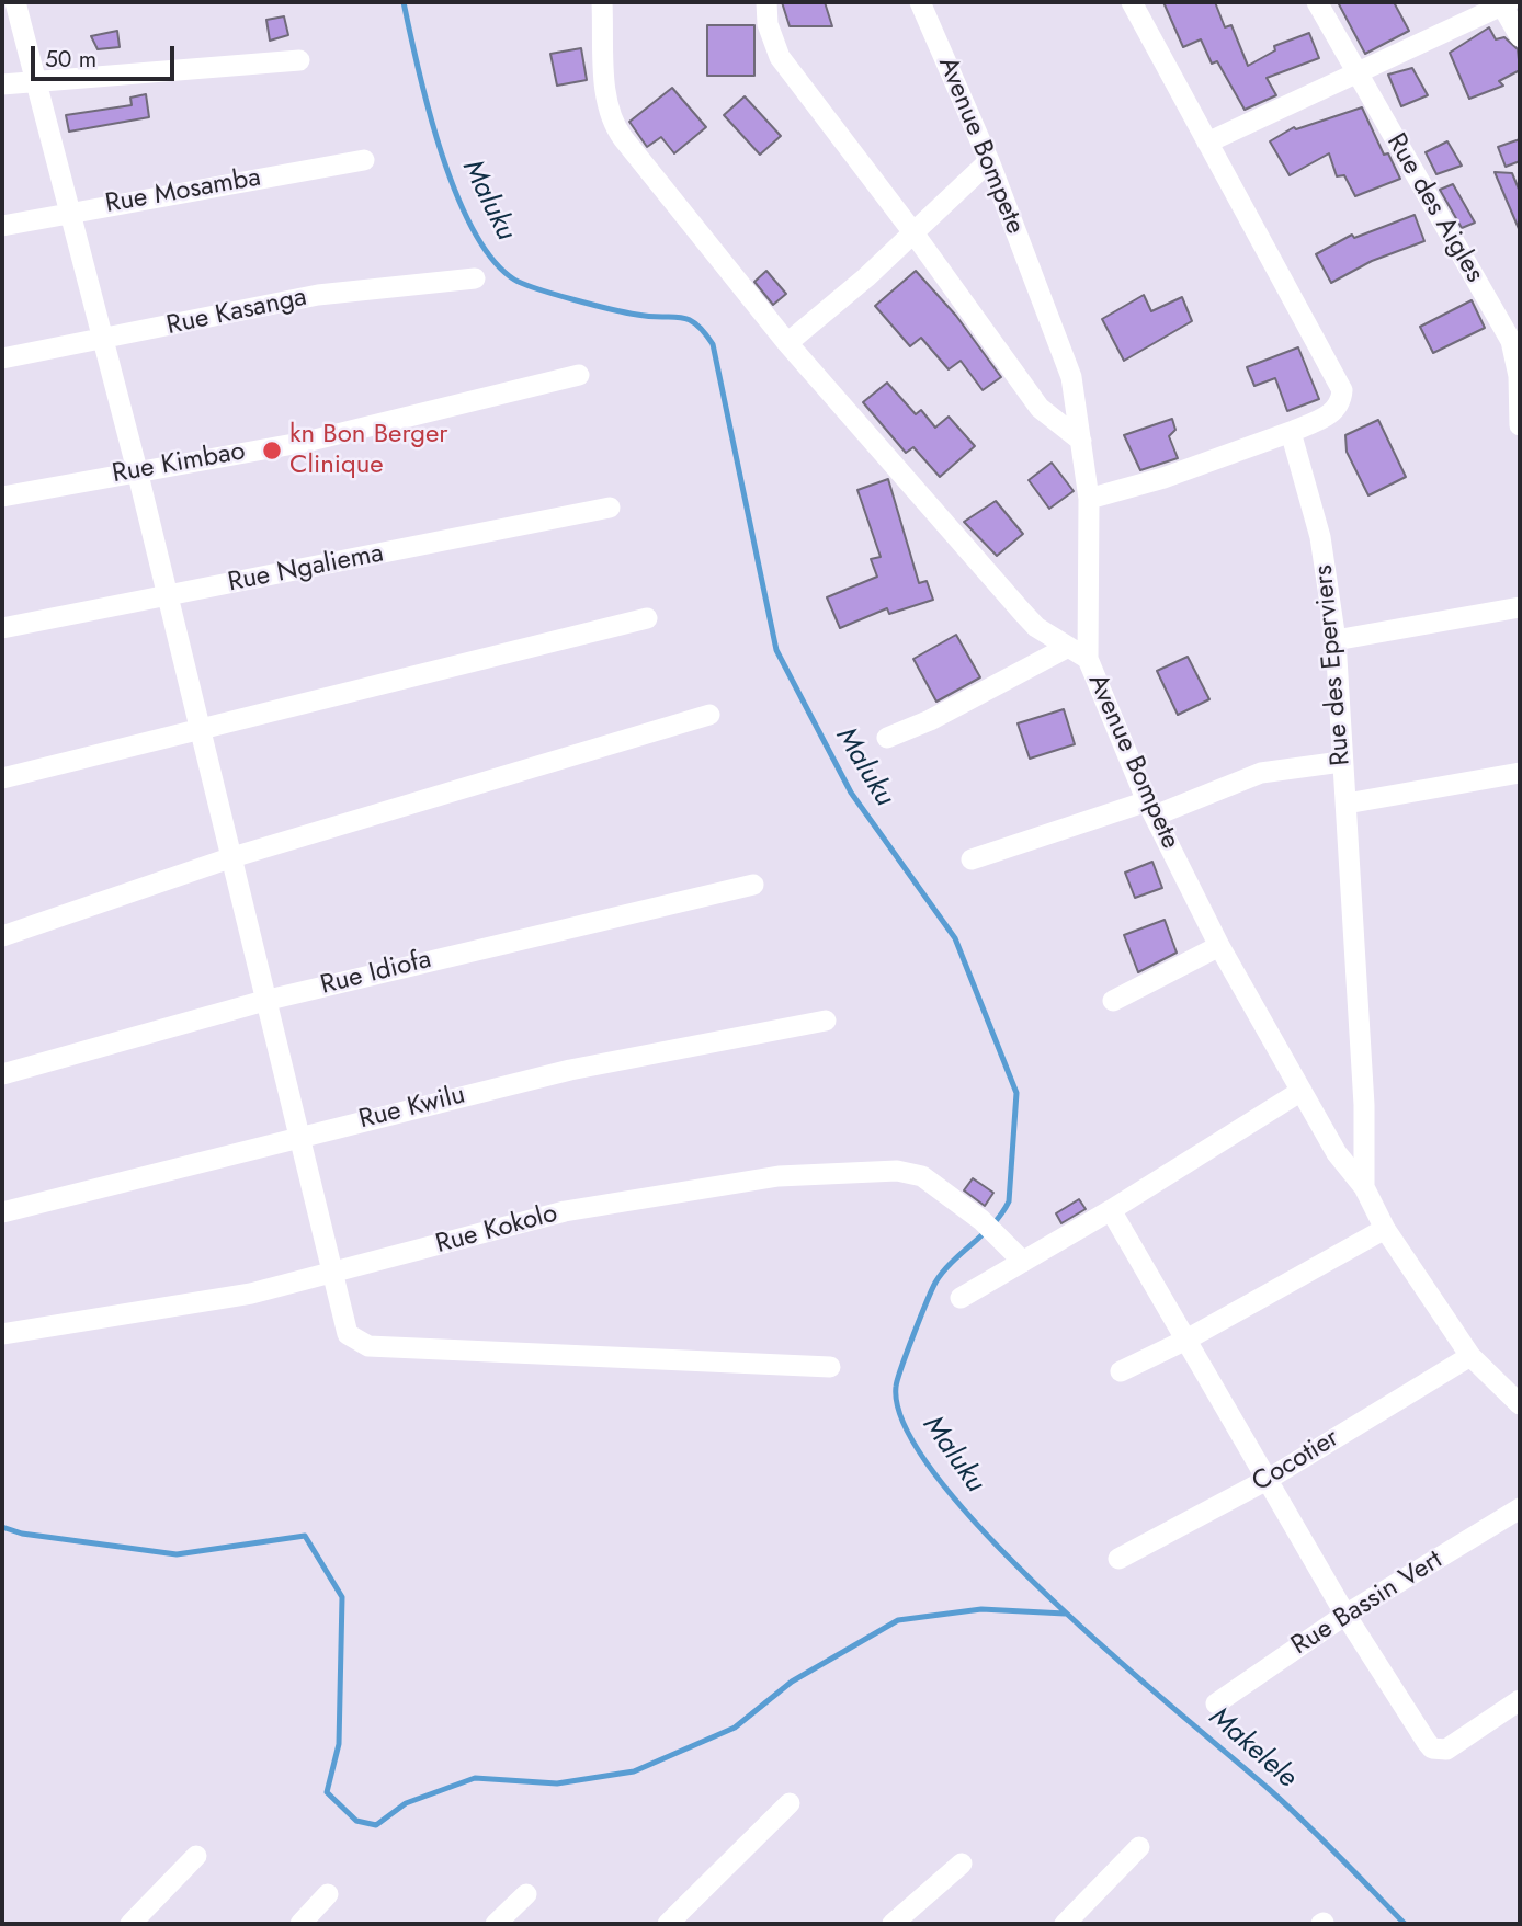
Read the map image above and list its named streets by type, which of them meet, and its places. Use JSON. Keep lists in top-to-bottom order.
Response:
{
  "streets": {
    "street": [
      "Avenue Bompete",
      "Rue Mosamba",
      "Rue des Aigles",
      "Rue Kasanga",
      "Rue Kimbao",
      "Rue Ngaliema",
      "Rue des Eperviers",
      "Rue Idiofa",
      "Rue Kwilu",
      "Rue Kokolo",
      "Cocotier",
      "Rue Bassin Vert"
    ]
  },
  "crossings": [
    ["Avenue Bompete", "Rue des Eperviers"],
    ["Avenue Bompete", "Cocotier"]
  ],
  "water": ["Maluku", "Makelele"],
  "places": ["kn Bon Berger Clinique"],
  "scale_bar": "50 m"
}
